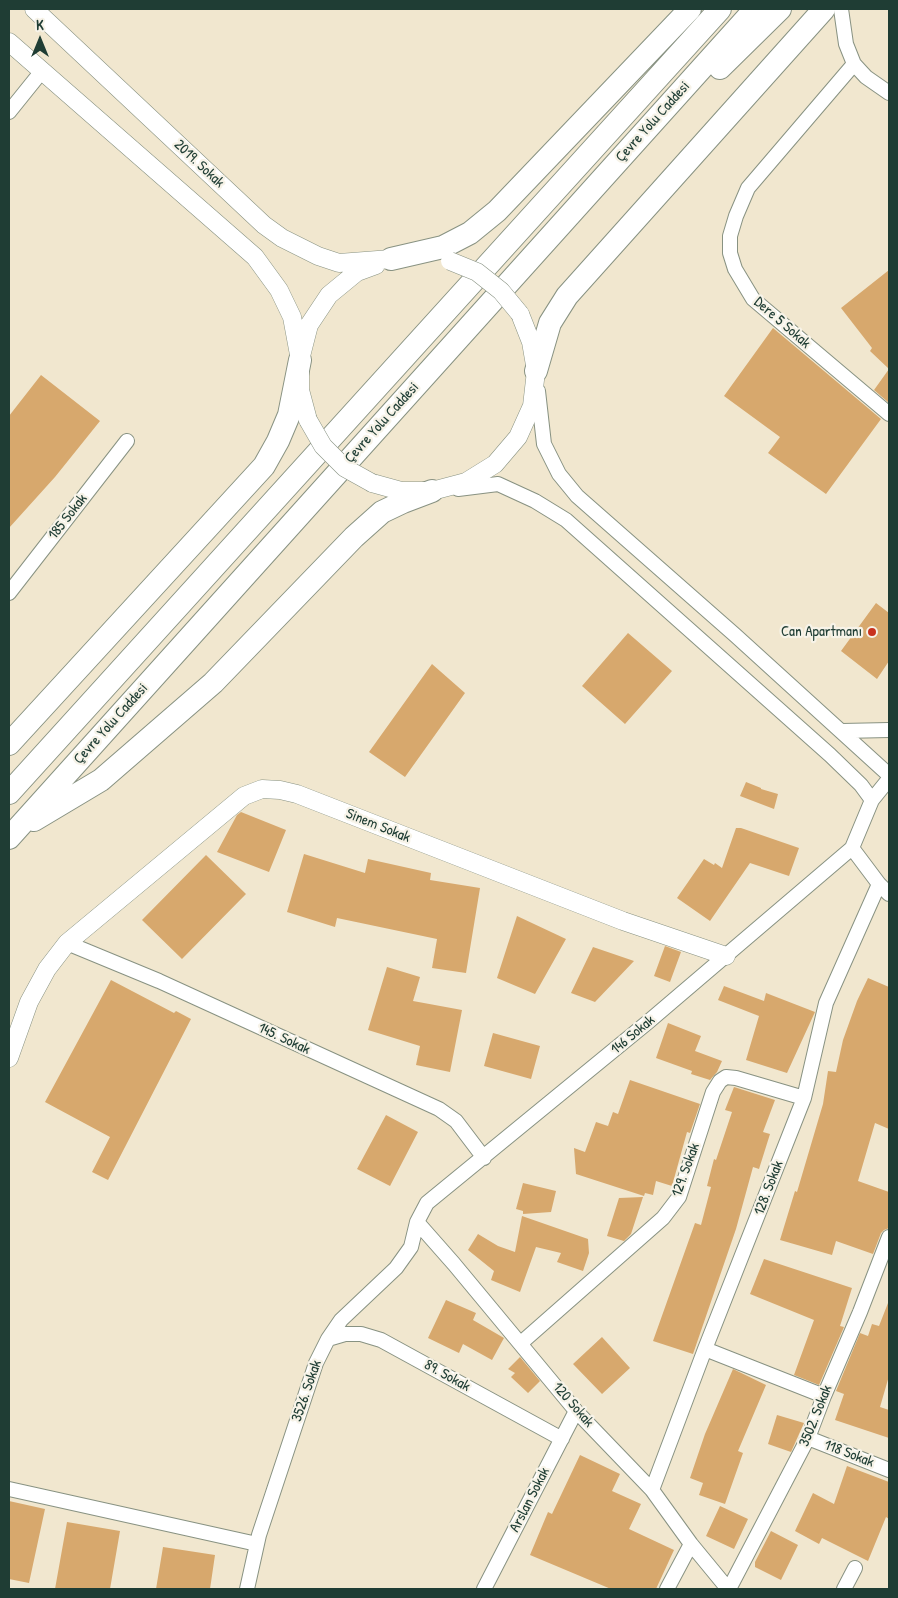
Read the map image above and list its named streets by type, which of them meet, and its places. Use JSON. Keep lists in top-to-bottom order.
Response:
{
  "streets": {
    "highway": ["Çevre Yolu Caddesi"],
    "street": [
      "2019. Sokak",
      "Dere 5 Sokak",
      "185 Sokak",
      "Sinem Sokak",
      "146 Sokak",
      "145. Sokak",
      "129. Sokak",
      "128. Sokak",
      "89. Sokak",
      "3526. Sokak",
      "120 Sokak",
      "3502. Sokak",
      "118 Sokak",
      "Arslan Sokak"
    ]
  },
  "crossings": [
    ["Sinem Sokak", "146 Sokak"],
    ["Sinem Sokak", "145. Sokak"],
    ["146 Sokak", "145. Sokak"],
    ["146 Sokak", "3526. Sokak"],
    ["146 Sokak", "120 Sokak"],
    ["129. Sokak", "128. Sokak"],
    ["129. Sokak", "120 Sokak"],
    ["128. Sokak", "120 Sokak"],
    ["89. Sokak", "3526. Sokak"],
    ["89. Sokak", "Arslan Sokak"],
    ["3526. Sokak", "120 Sokak"],
    ["120 Sokak", "3502. Sokak"],
    ["120 Sokak", "Arslan Sokak"],
    ["3502. Sokak", "118 Sokak"]
  ],
  "places": ["Can Apartmanı"],
  "north": "top"
}
